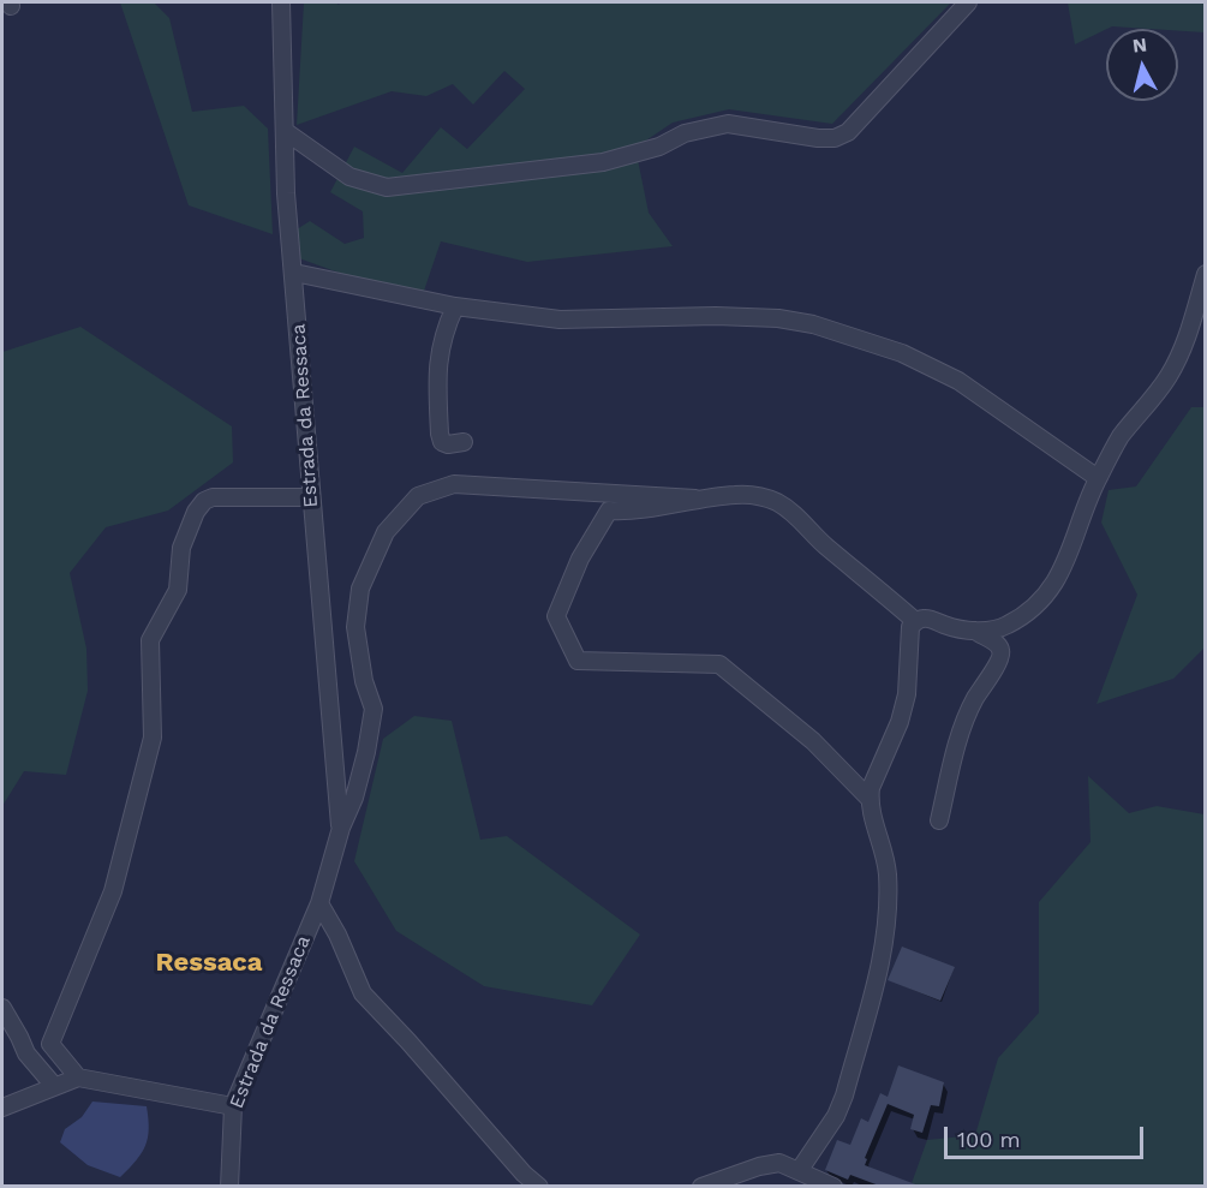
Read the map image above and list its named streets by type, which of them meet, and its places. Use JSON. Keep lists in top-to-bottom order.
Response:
{
  "streets": {
    "street": ["Estrada da Ressaca"]
  },
  "districts": ["Ressaca"],
  "scale_bar": "100 m",
  "north": "top"
}
